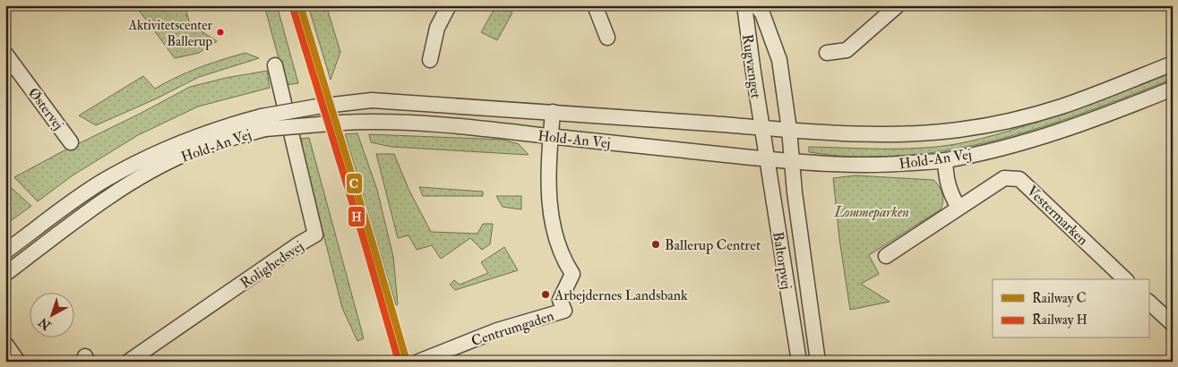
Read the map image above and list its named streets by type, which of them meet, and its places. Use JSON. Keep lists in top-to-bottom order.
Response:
{
  "streets": {
    "street": [
      "Rugvænget",
      "Østervej",
      "Hold-An Vej",
      "Vestermarken",
      "Baltorpvej",
      "Rolighedsvej",
      "Centrumgaden"
    ]
  },
  "crossings": [
    ["Rugvænget", "Hold-An Vej"],
    ["Rugvænget", "Baltorpvej"],
    ["Hold-An Vej", "Baltorpvej"],
    ["Hold-An Vej", "Centrumgaden"]
  ],
  "parks": ["Lommeparken"],
  "places": ["Aktivitetscenter Ballerup", "Ballerup Centret", "Arbejdernes Landsbank"],
  "lines": ["rail line C", "rail line H"],
  "legend": ["Railway C", "Railway H"],
  "north": "bottom left"
}
